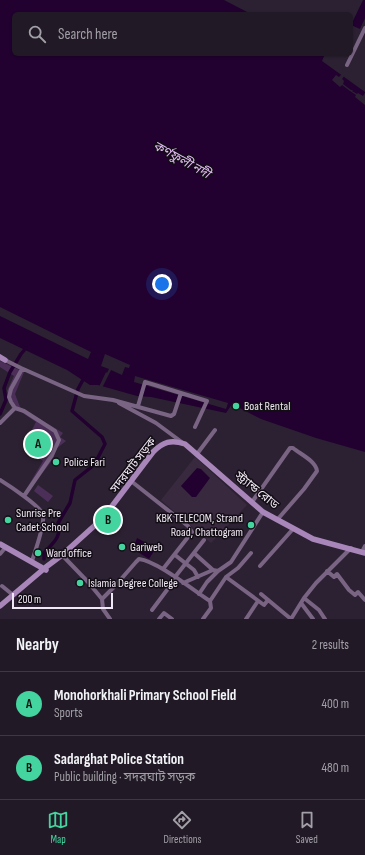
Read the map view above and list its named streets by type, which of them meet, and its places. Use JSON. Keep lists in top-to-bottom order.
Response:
{
  "streets": {
    "main road": ["সদরঘাট সড়ক", "স্ট্র্যান্ড রোড"]
  },
  "crossings": [
    ["সদরঘাট সড়ক", "স্ট্র্যান্ড রোড"]
  ],
  "water": ["কর্ণফুলী নদী"],
  "places": [
    "Boat Rental",
    "Police Fari",
    "Sunrise Pre Cadet School",
    "KBK TELECOM, Strand Road, Chattogram",
    "Gariweb",
    "Ward office",
    "Islamia Degree College"
  ],
  "scale_bar": "200 m",
  "page": {
    "search": "Search here",
    "pins": ["A", "B"],
    "scale": "200 m",
    "heading": ["Nearby", "2 results"],
    "list": [
      {
        "mark": "A",
        "name": "Monohorkhali Primary School Field",
        "note": "Sports",
        "value": "400 m"
      },
      {
        "mark": "B",
        "name": "Sadarghat Police Station",
        "note": "Public building · সদরঘাট সড়ক",
        "value": "480 m"
      }
    ],
    "nav": ["Map", "Directions", "Saved"]
  }
}
